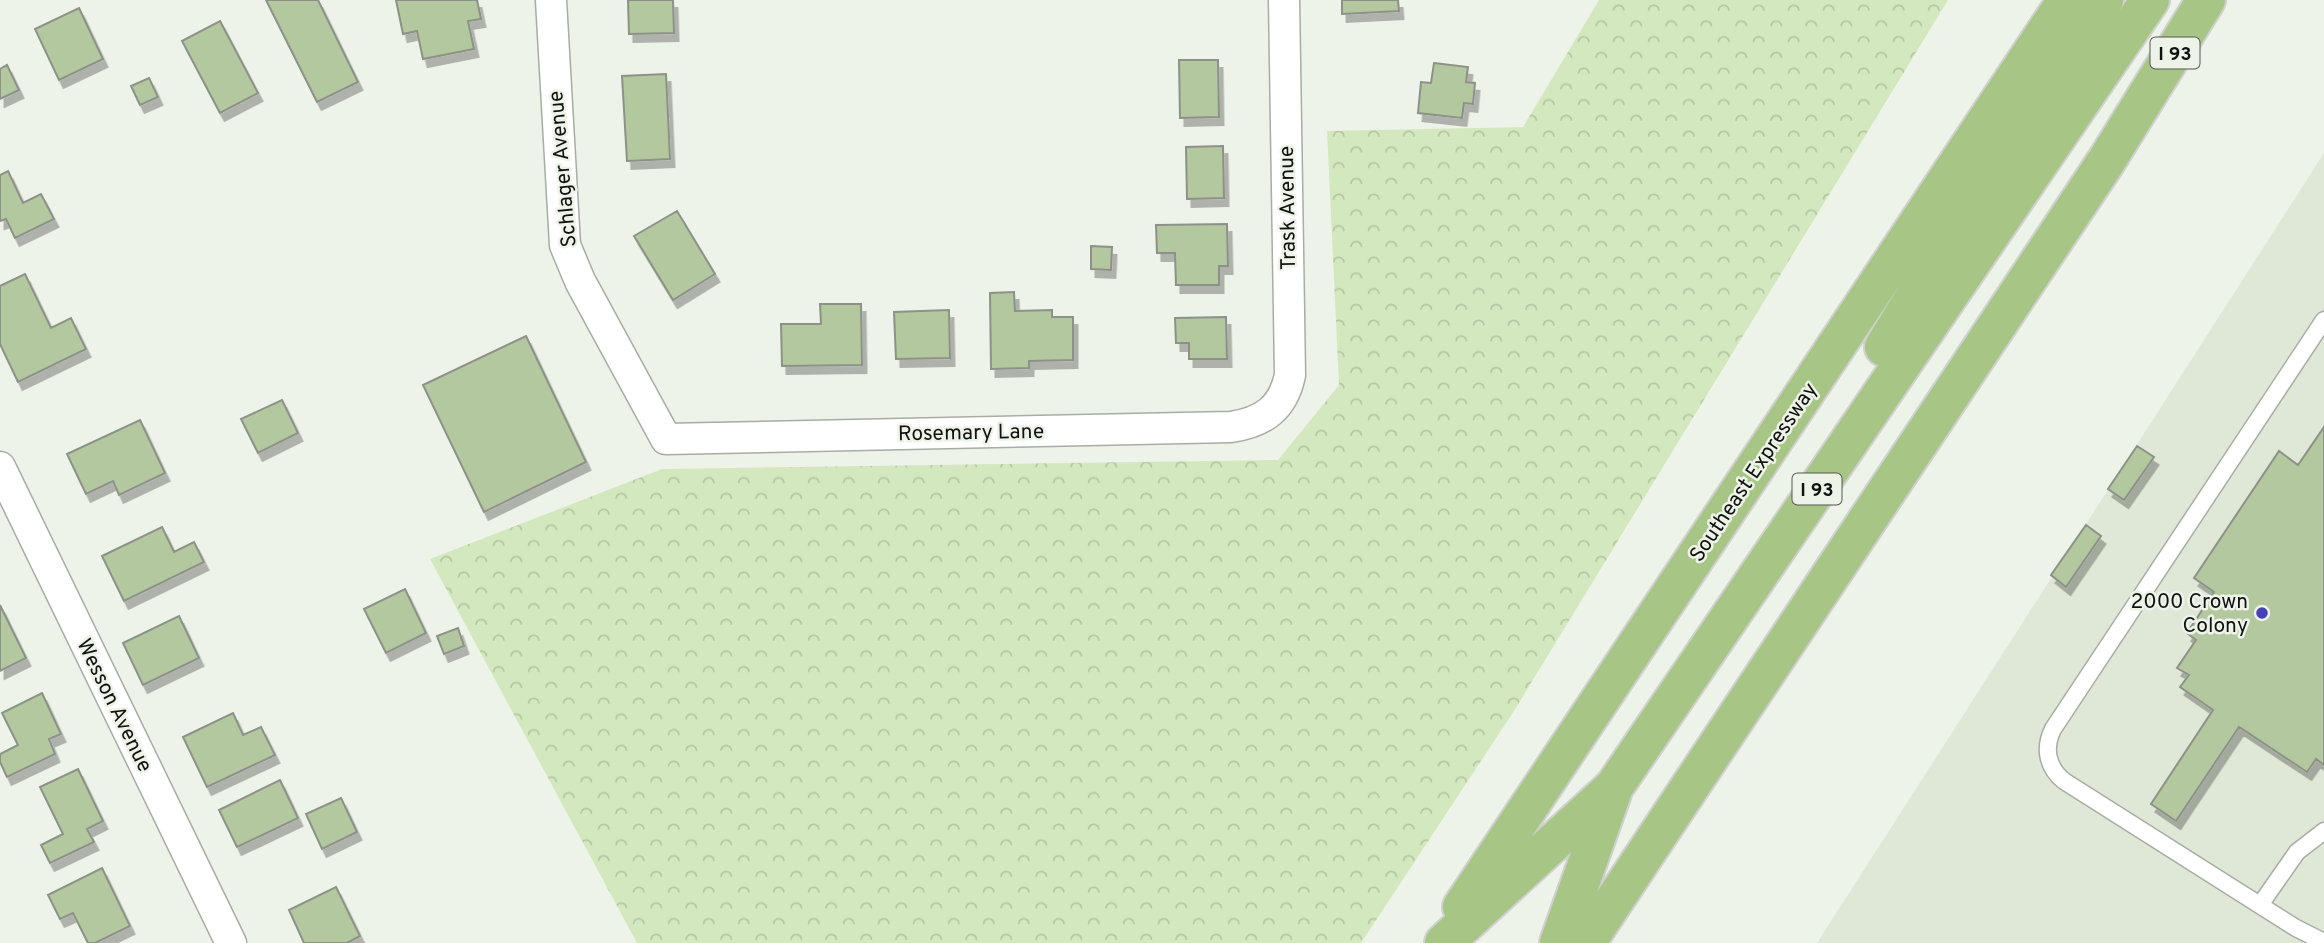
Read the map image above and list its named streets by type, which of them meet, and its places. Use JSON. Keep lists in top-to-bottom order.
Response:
{
  "streets": {
    "highway": ["I 93", "Southeast Expressway"],
    "street": [
      "Schlager Avenue",
      "Trask Avenue",
      "Rosemary Lane",
      "Wesson Avenue"
    ]
  },
  "crossings": [
    ["Schlager Avenue", "Rosemary Lane"],
    ["Trask Avenue", "Rosemary Lane"]
  ],
  "places": ["2000 Crown Colony"]
}
